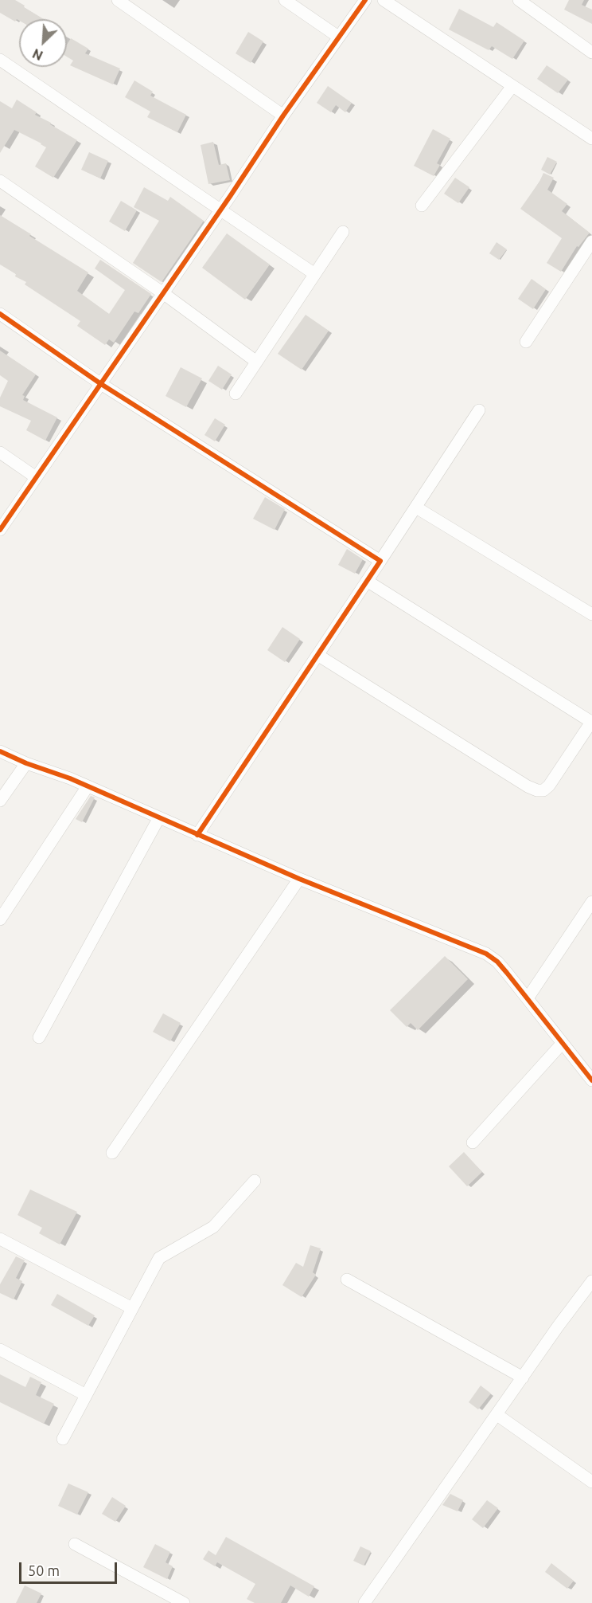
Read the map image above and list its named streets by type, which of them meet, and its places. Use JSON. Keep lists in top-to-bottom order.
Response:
{
  "scale_bar": "50 m",
  "north": "bottom left"
}
